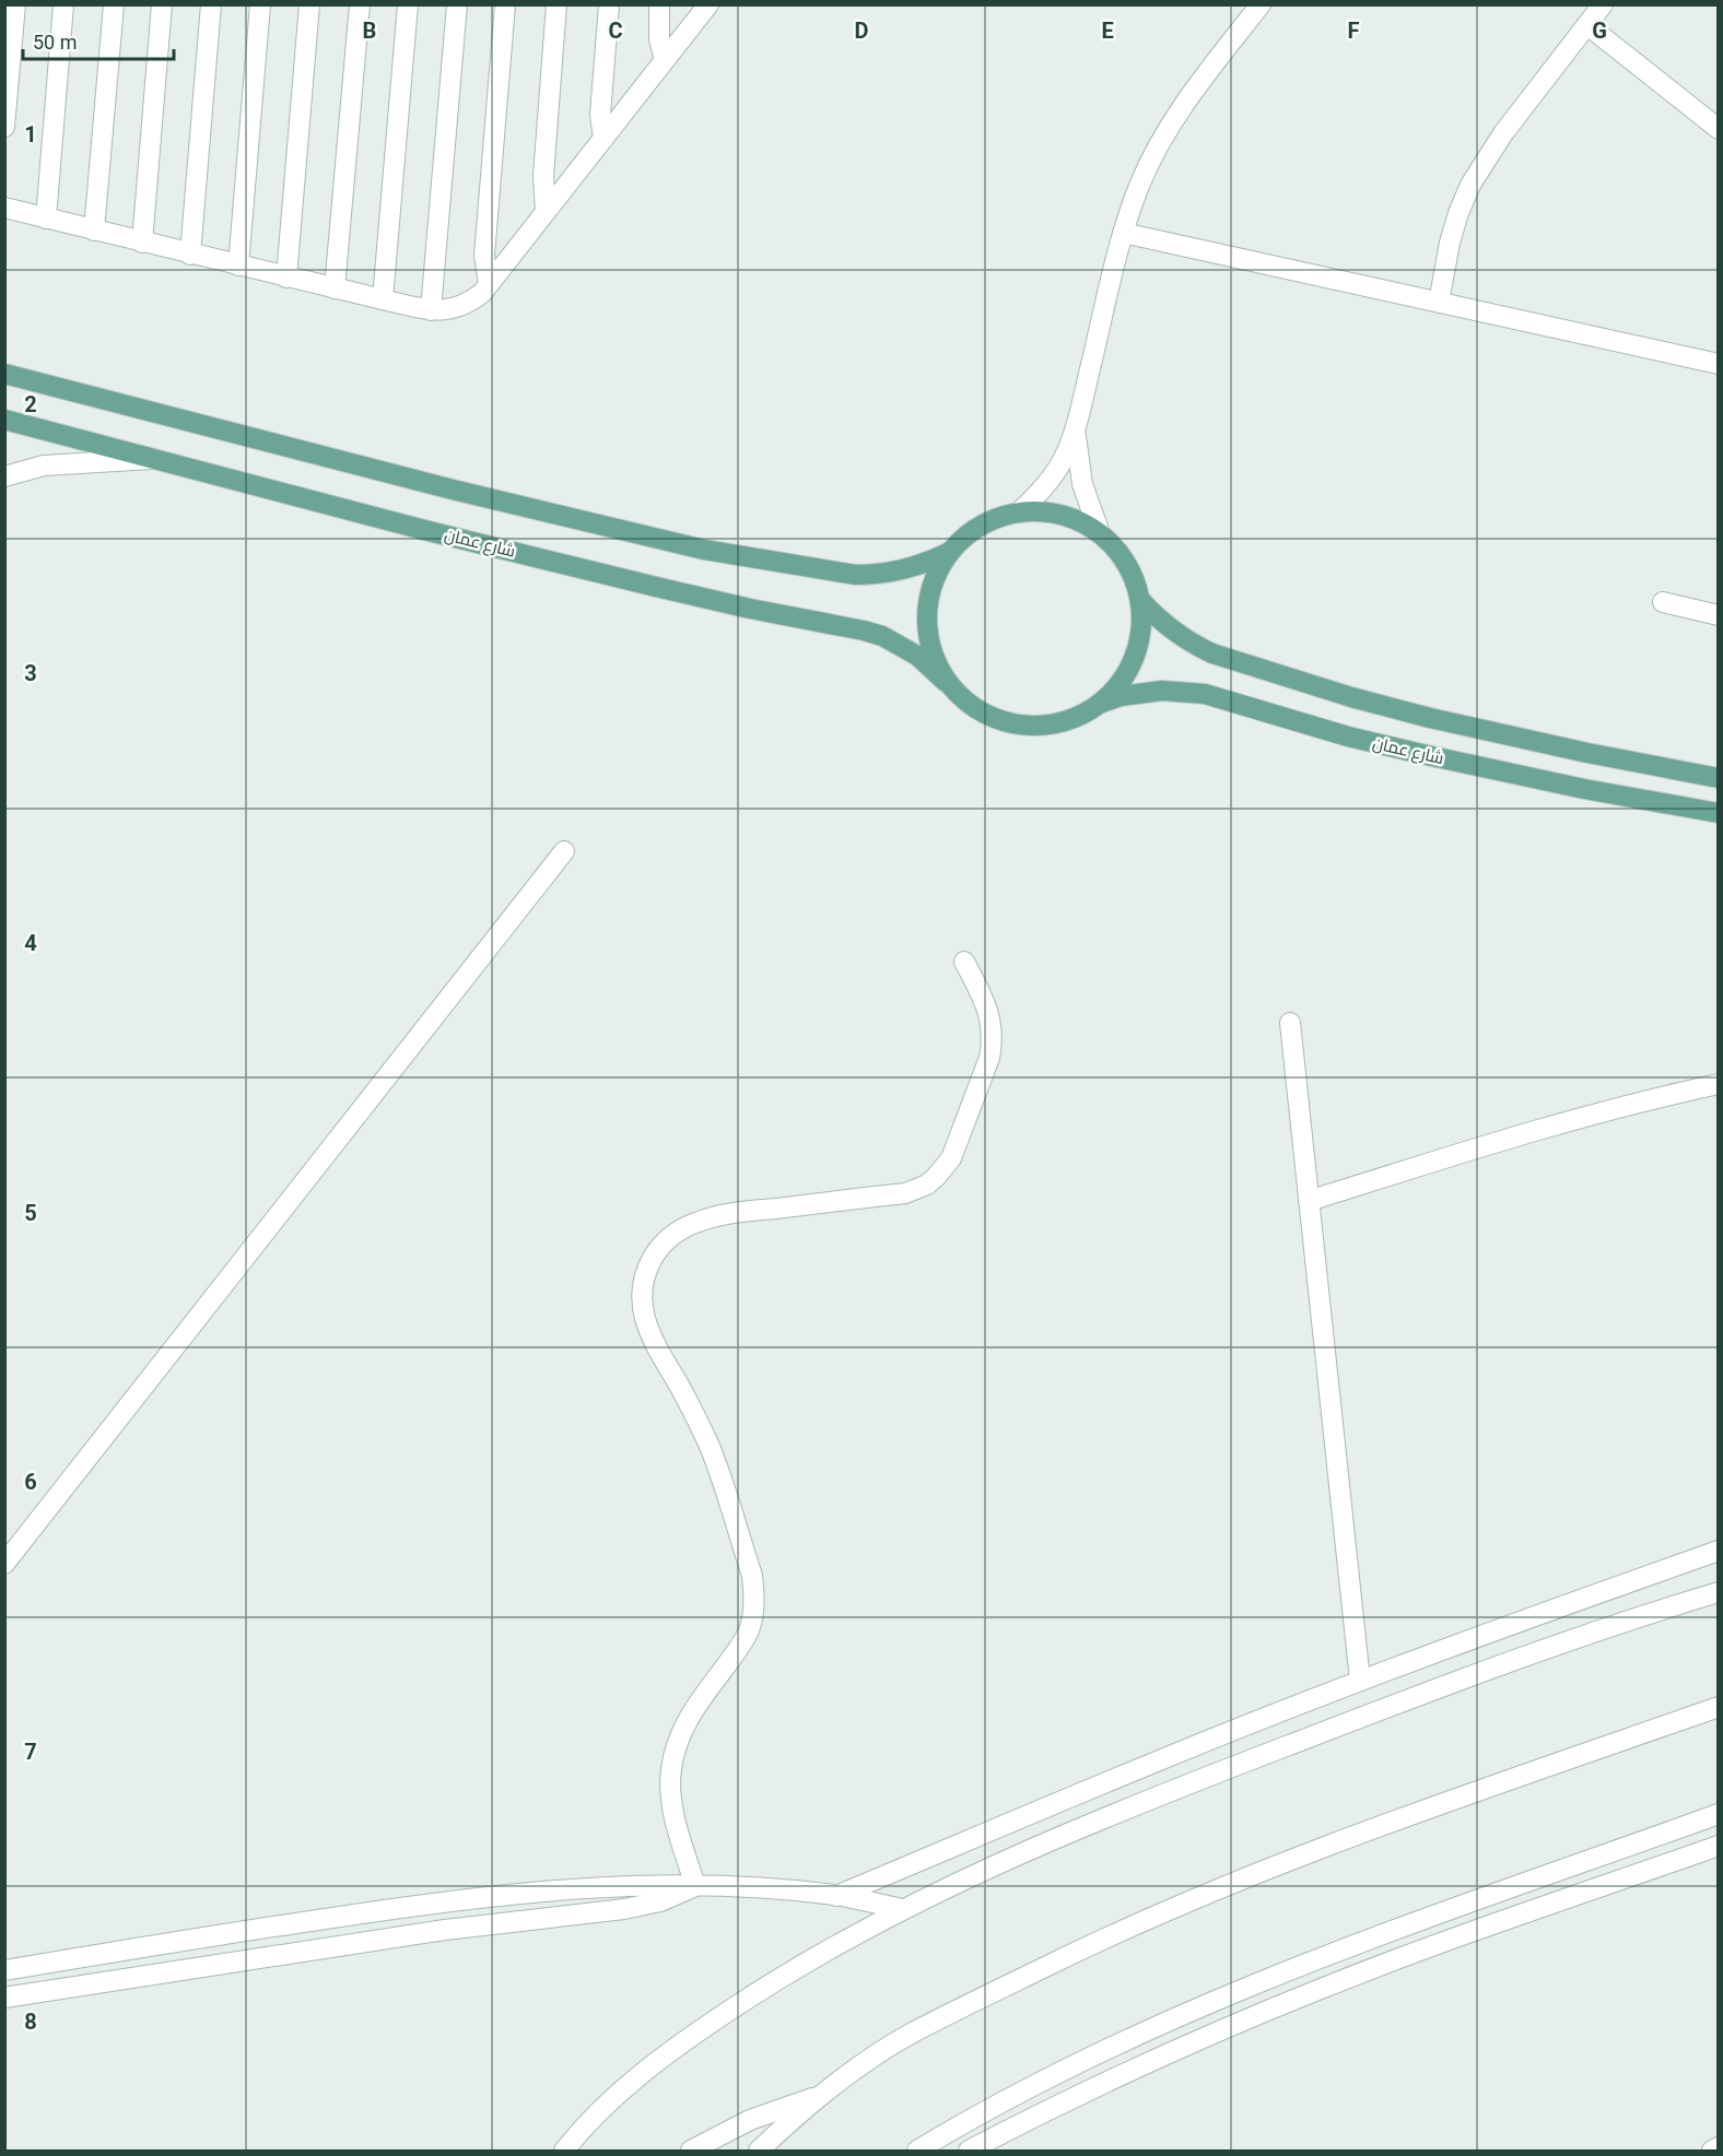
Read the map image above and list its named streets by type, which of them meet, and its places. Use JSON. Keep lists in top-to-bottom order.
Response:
{
  "streets": {
    "main road": ["شارع عمان"]
  },
  "scale_bar": "50 m",
  "grid": {
    "columns": [
      "B",
      "C",
      "D",
      "E",
      "F",
      "G"
    ],
    "rows": [
      "1",
      "2",
      "3",
      "4",
      "5",
      "6",
      "7",
      "8"
    ]
  }
}
